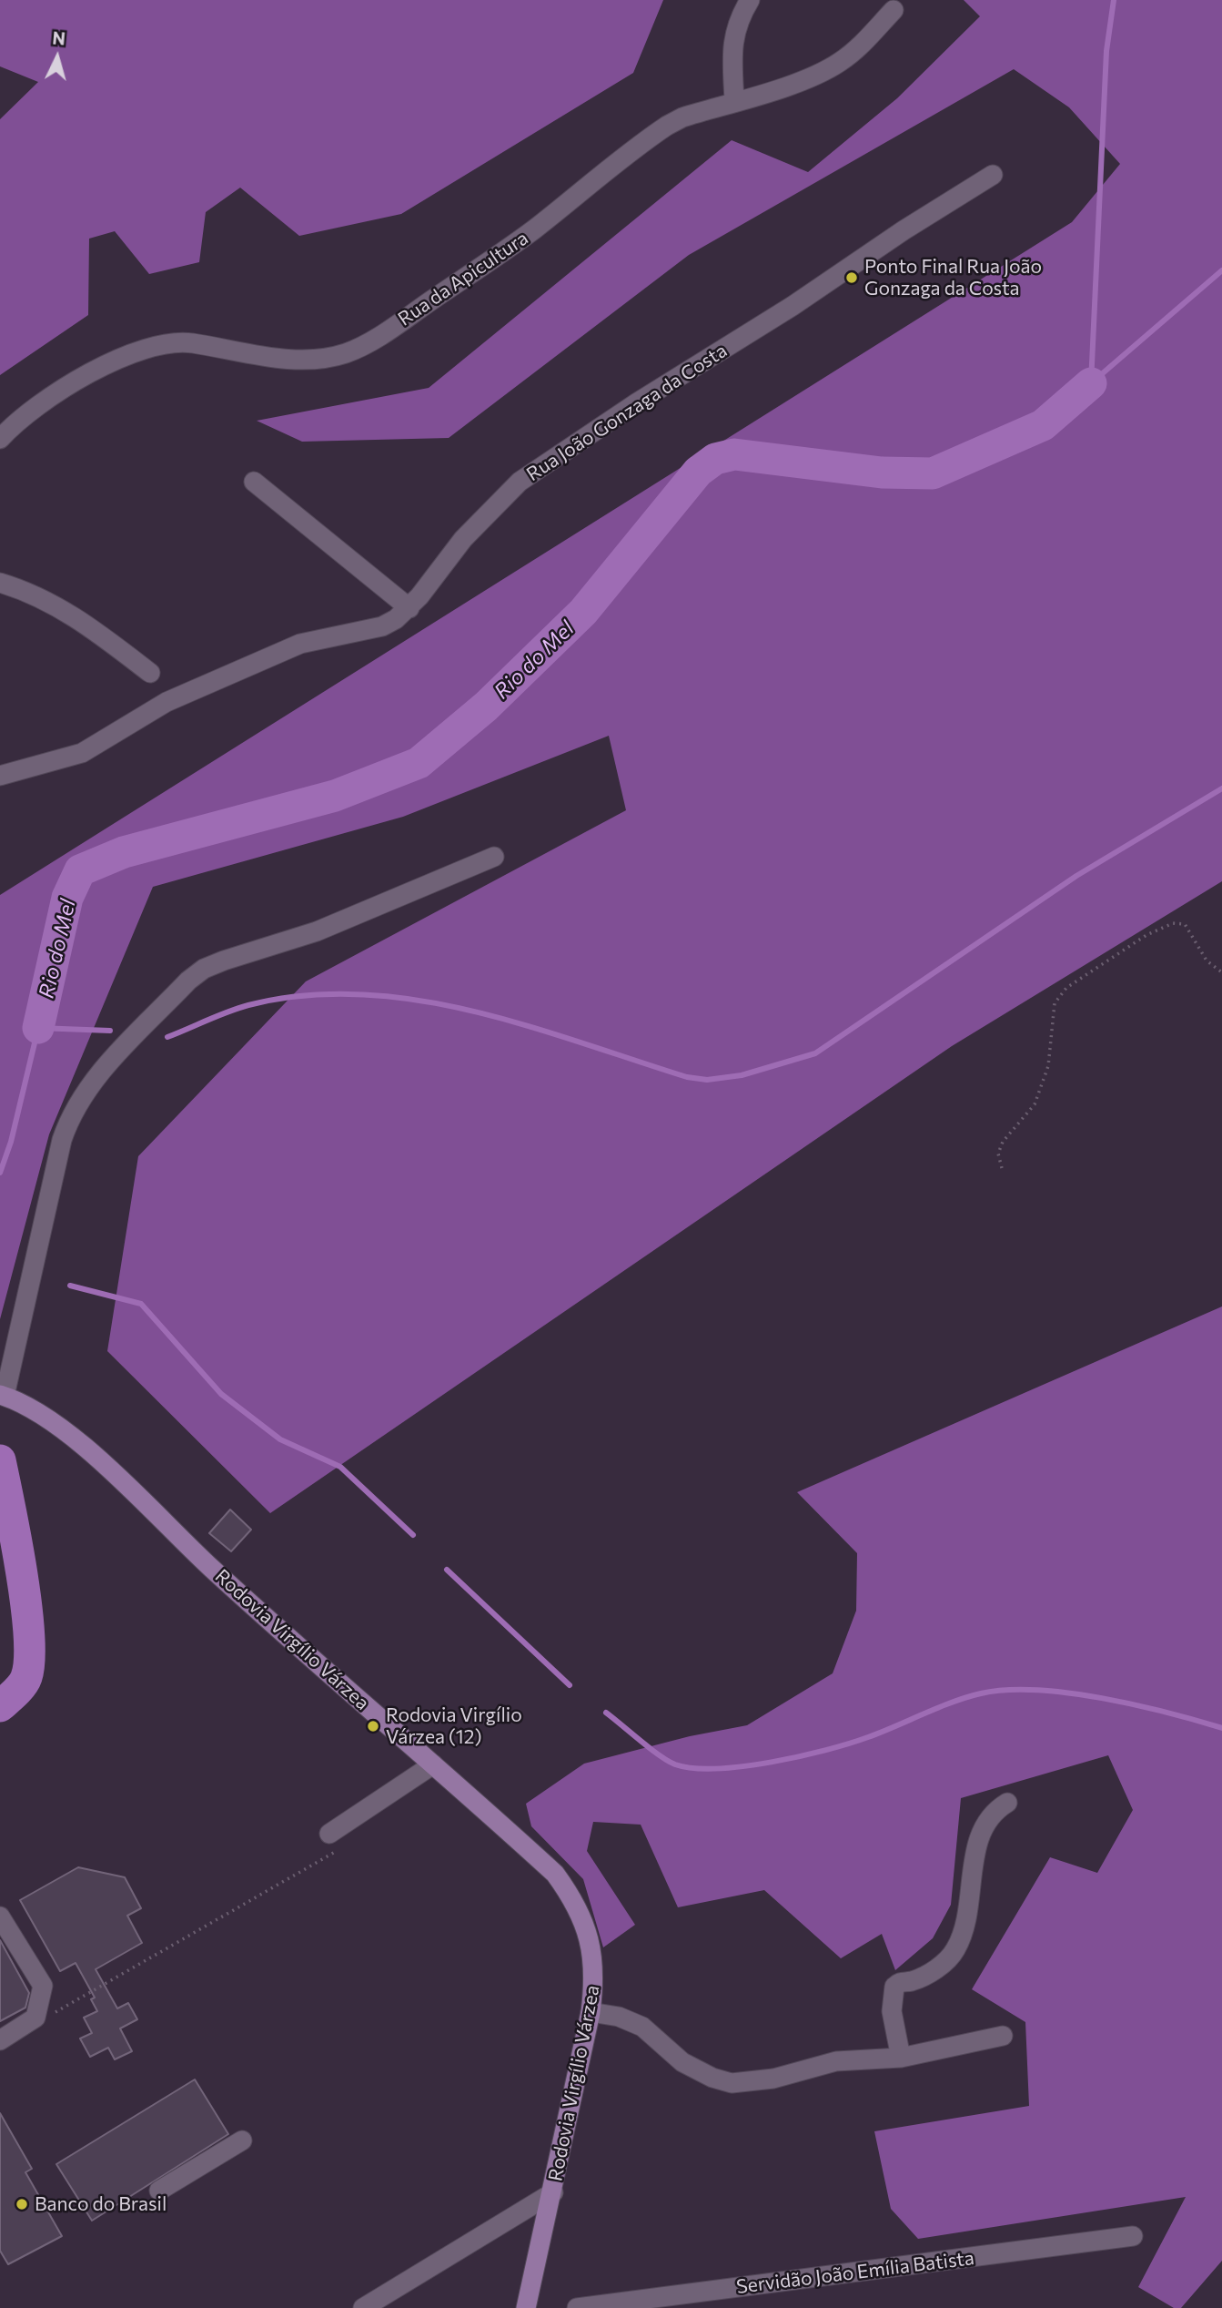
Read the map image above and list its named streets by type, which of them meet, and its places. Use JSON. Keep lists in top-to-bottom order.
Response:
{
  "streets": {
    "main road": ["Rodovia Virgílio Várzea"],
    "street": ["Rua da Apicultura", "Rua João Gonzaga da Costa", "Servidão João Emília Batista"]
  },
  "water": ["Rio do Mel"],
  "places": ["Ponto Final Rua João Gonzaga da Costa", "Rodovia Virgílio Várzea (12)", "Banco do Brasil"],
  "north": "top"
}
